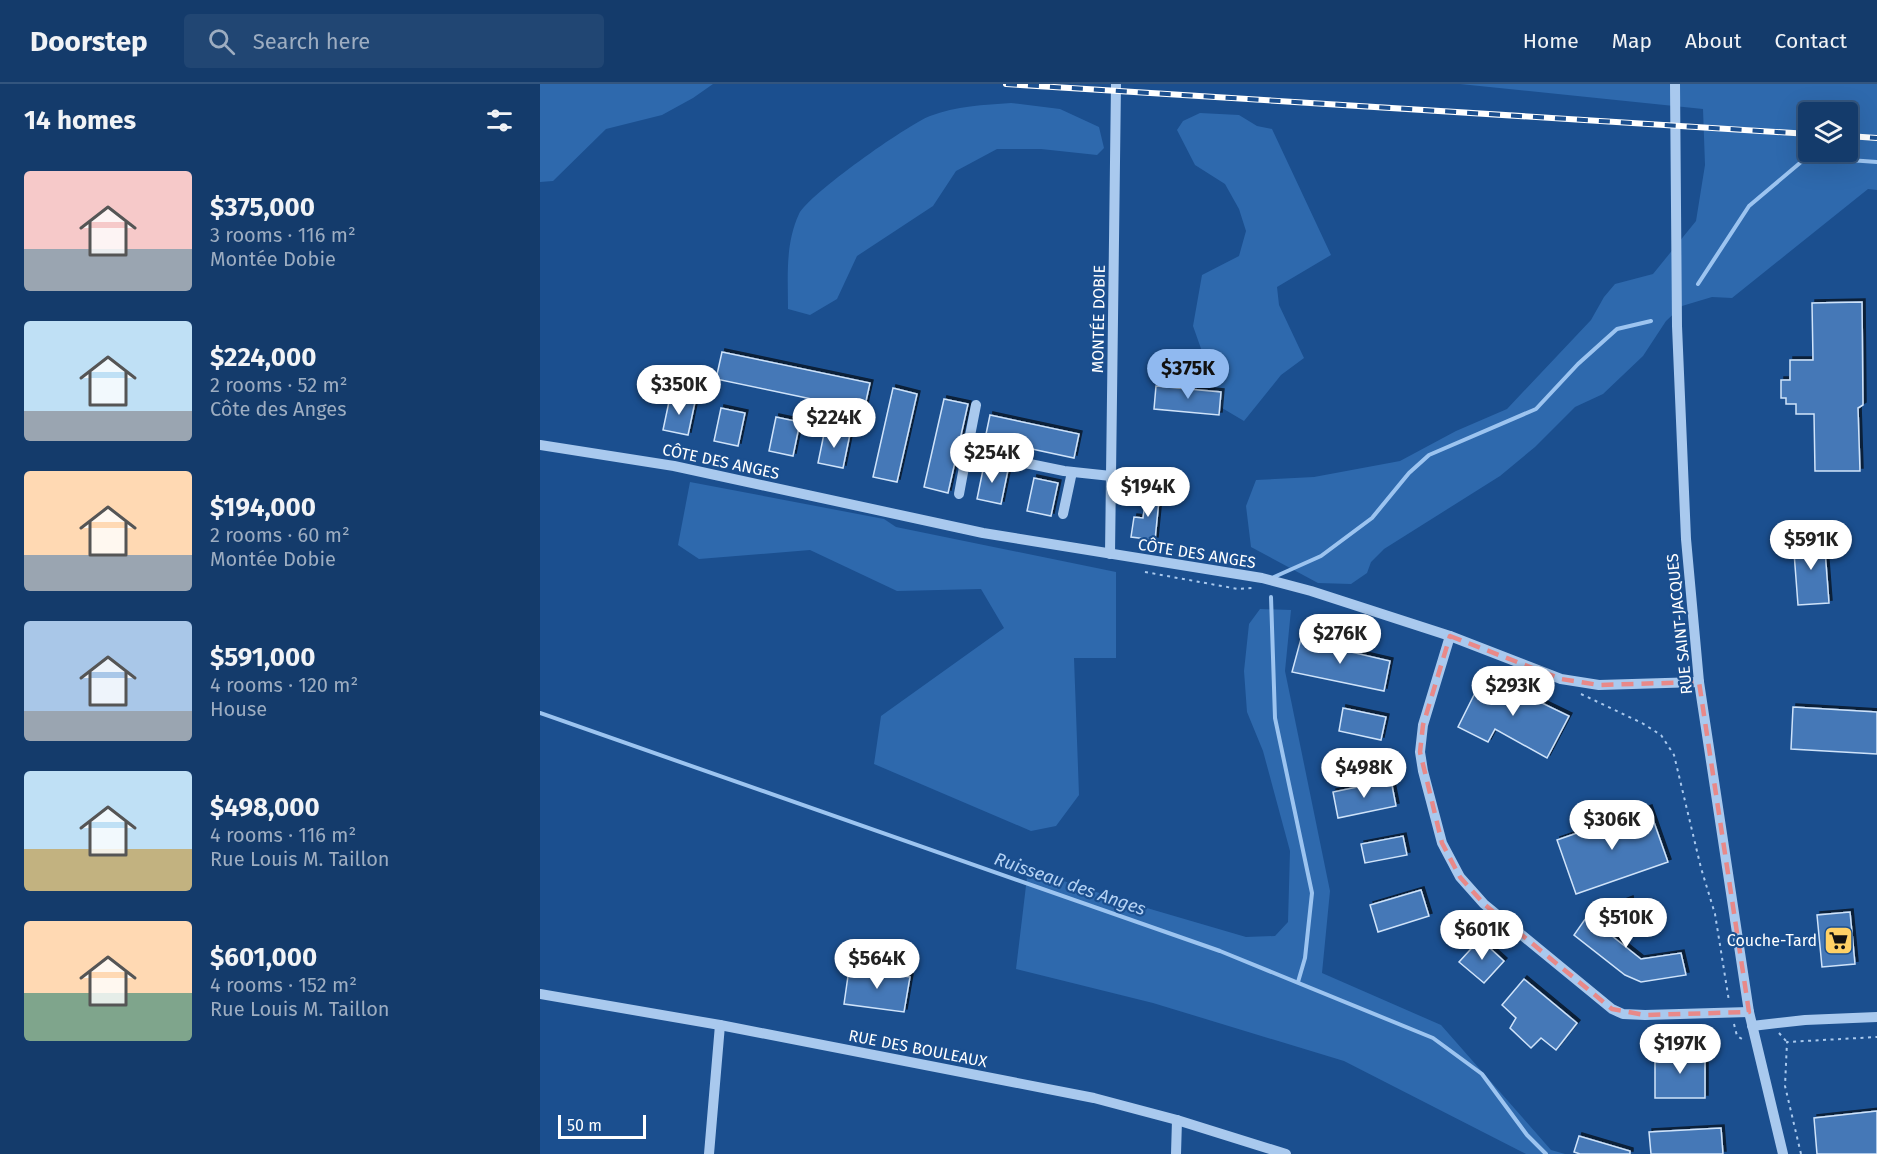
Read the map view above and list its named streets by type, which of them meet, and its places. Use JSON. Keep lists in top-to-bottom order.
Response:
{
  "streets": {
    "street": [
      "MONTÉE DOBIE",
      "CÔTE DES ANGES",
      "RUE SAINT-JACQUES",
      "RUE DES BOULEAUX"
    ]
  },
  "crossings": [
    ["MONTÉE DOBIE", "CÔTE DES ANGES"],
    ["CÔTE DES ANGES", "RUE SAINT-JACQUES"]
  ],
  "water": ["Ruisseau des Anges"],
  "places": {
    "supermarket": ["Couche-Tard"]
  },
  "scale_bar": "50 m",
  "page": {
    "header": "Doorstep",
    "search": "Search here",
    "nav": [
      "Home",
      "Map",
      "About",
      "Contact"
    ],
    "heading": "14 homes",
    "list": [
      {
        "name": "$375,000",
        "note": "3 rooms · 116 m² · Montée Dobie"
      },
      {
        "name": "$224,000",
        "note": "2 rooms · 52 m² · Côte des Anges"
      },
      {
        "name": "$194,000",
        "note": "2 rooms · 60 m² · Montée Dobie"
      },
      {
        "name": "$591,000",
        "note": "4 rooms · 120 m² · House"
      },
      {
        "name": "$498,000",
        "note": "4 rooms · 116 m² · Rue Louis M. Taillon"
      },
      {
        "name": "$601,000",
        "note": "4 rooms · 152 m² · Rue Louis M. Taillon"
      }
    ],
    "price": [
      "$375K",
      "$350K",
      "$224K",
      "$254K",
      "$194K",
      "$591K",
      "$276K",
      "$293K",
      "$498K",
      "$306K",
      "$510K",
      "$601K",
      "$564K",
      "$197K"
    ],
    "scale": "50 m"
  }
}
